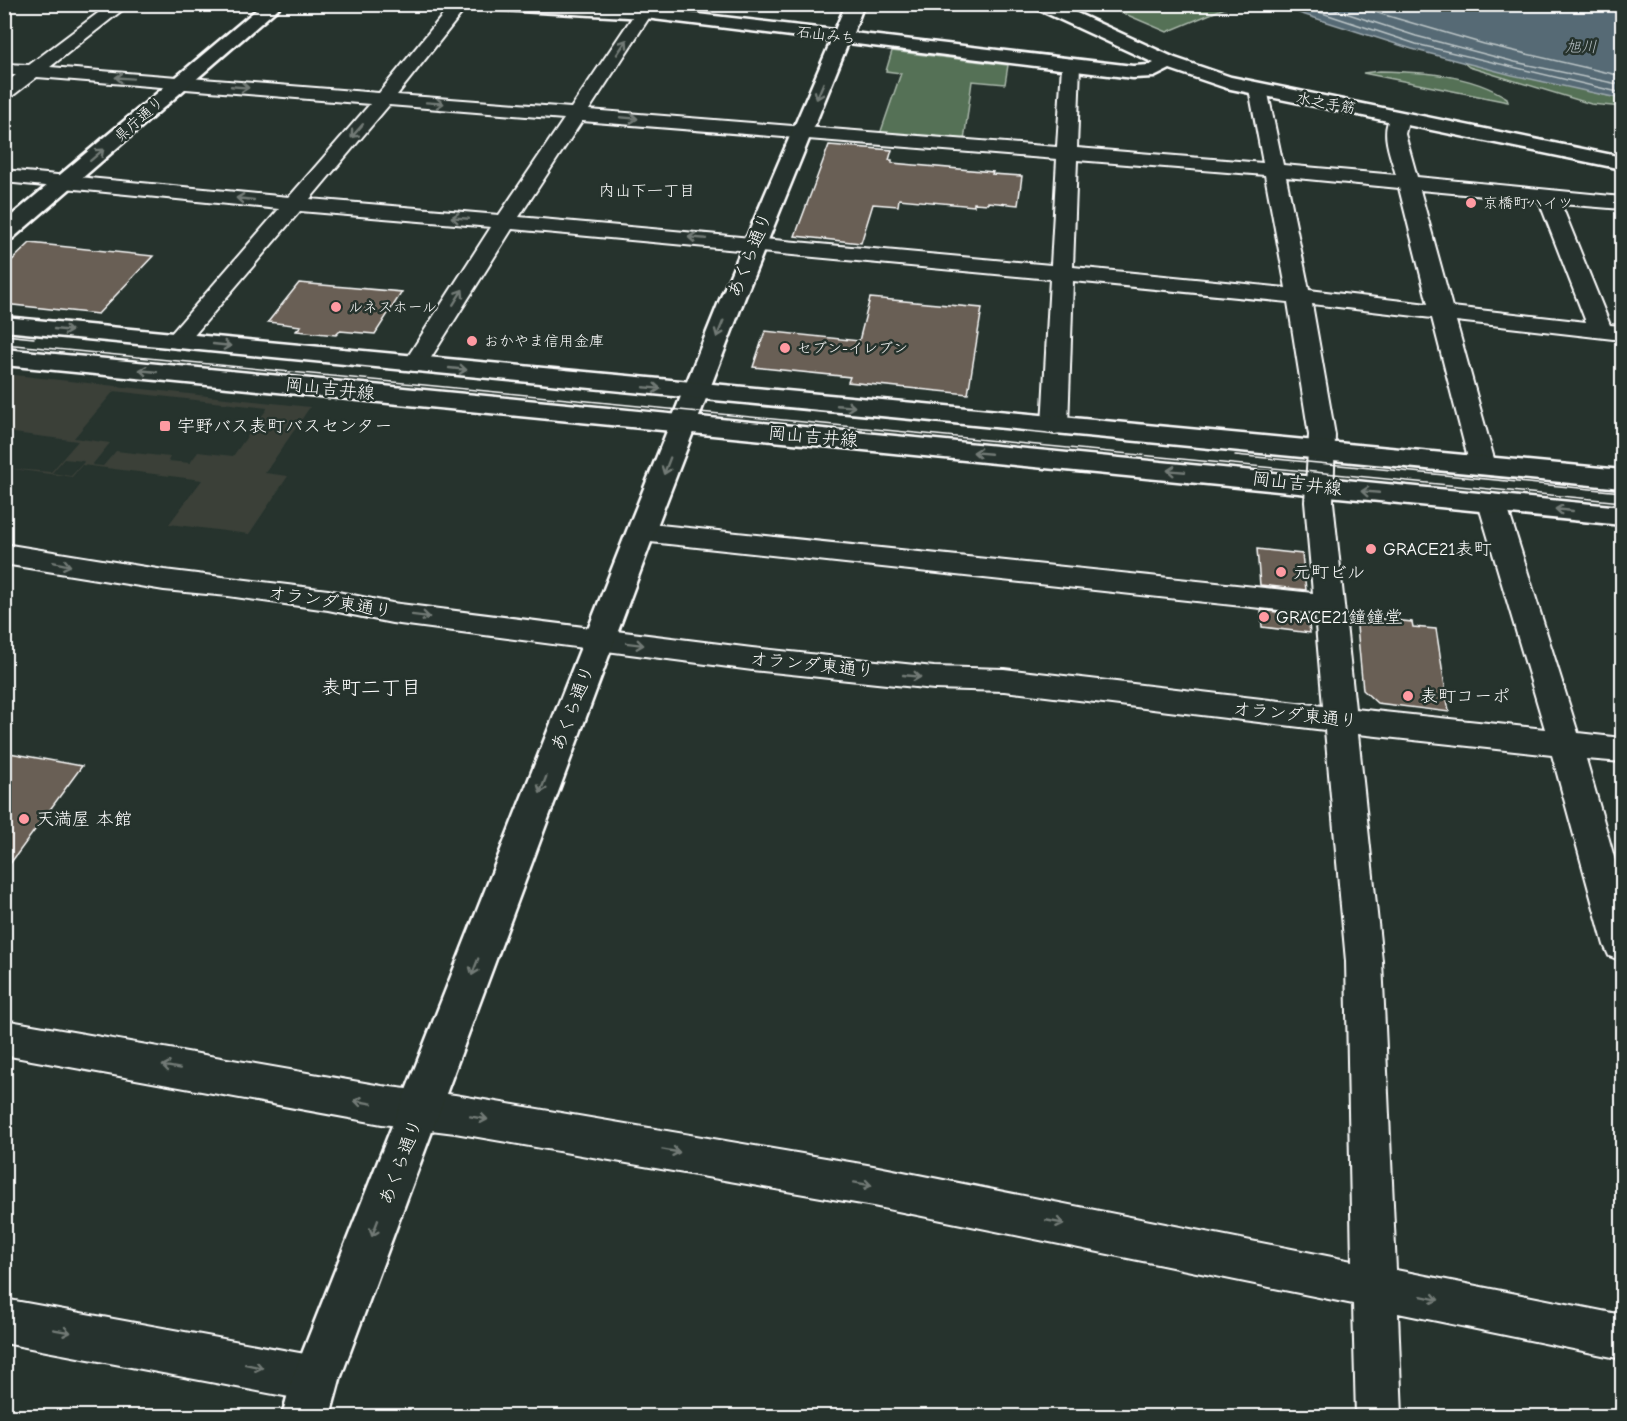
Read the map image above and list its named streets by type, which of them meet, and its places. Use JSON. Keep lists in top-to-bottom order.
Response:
{
  "streets": {
    "street": [
      "石山みち",
      "水之手筋",
      "県庁通り",
      "あくら通り",
      "岡山吉井線",
      "オランダ東通り"
    ]
  },
  "crossings": [
    ["石山みち", "水之手筋"],
    ["石山みち", "あくら通り"],
    ["あくら通り", "岡山吉井線"],
    ["あくら通り", "オランダ東通り"]
  ],
  "districts": ["内山下一丁目", "表町二丁目"],
  "water": ["旭川"],
  "places": {
    "other": [
      "京橋町ハイツ",
      "ルネスホール",
      "おかやま信用金庫",
      "セブン-イレブン",
      "GRACE21表町",
      "元町ビル",
      "GRACE21鐘鐘堂",
      "表町コーポ",
      "天満屋 本館"
    ],
    "transit": ["宇野バス表町バスセンター"]
  }
}
